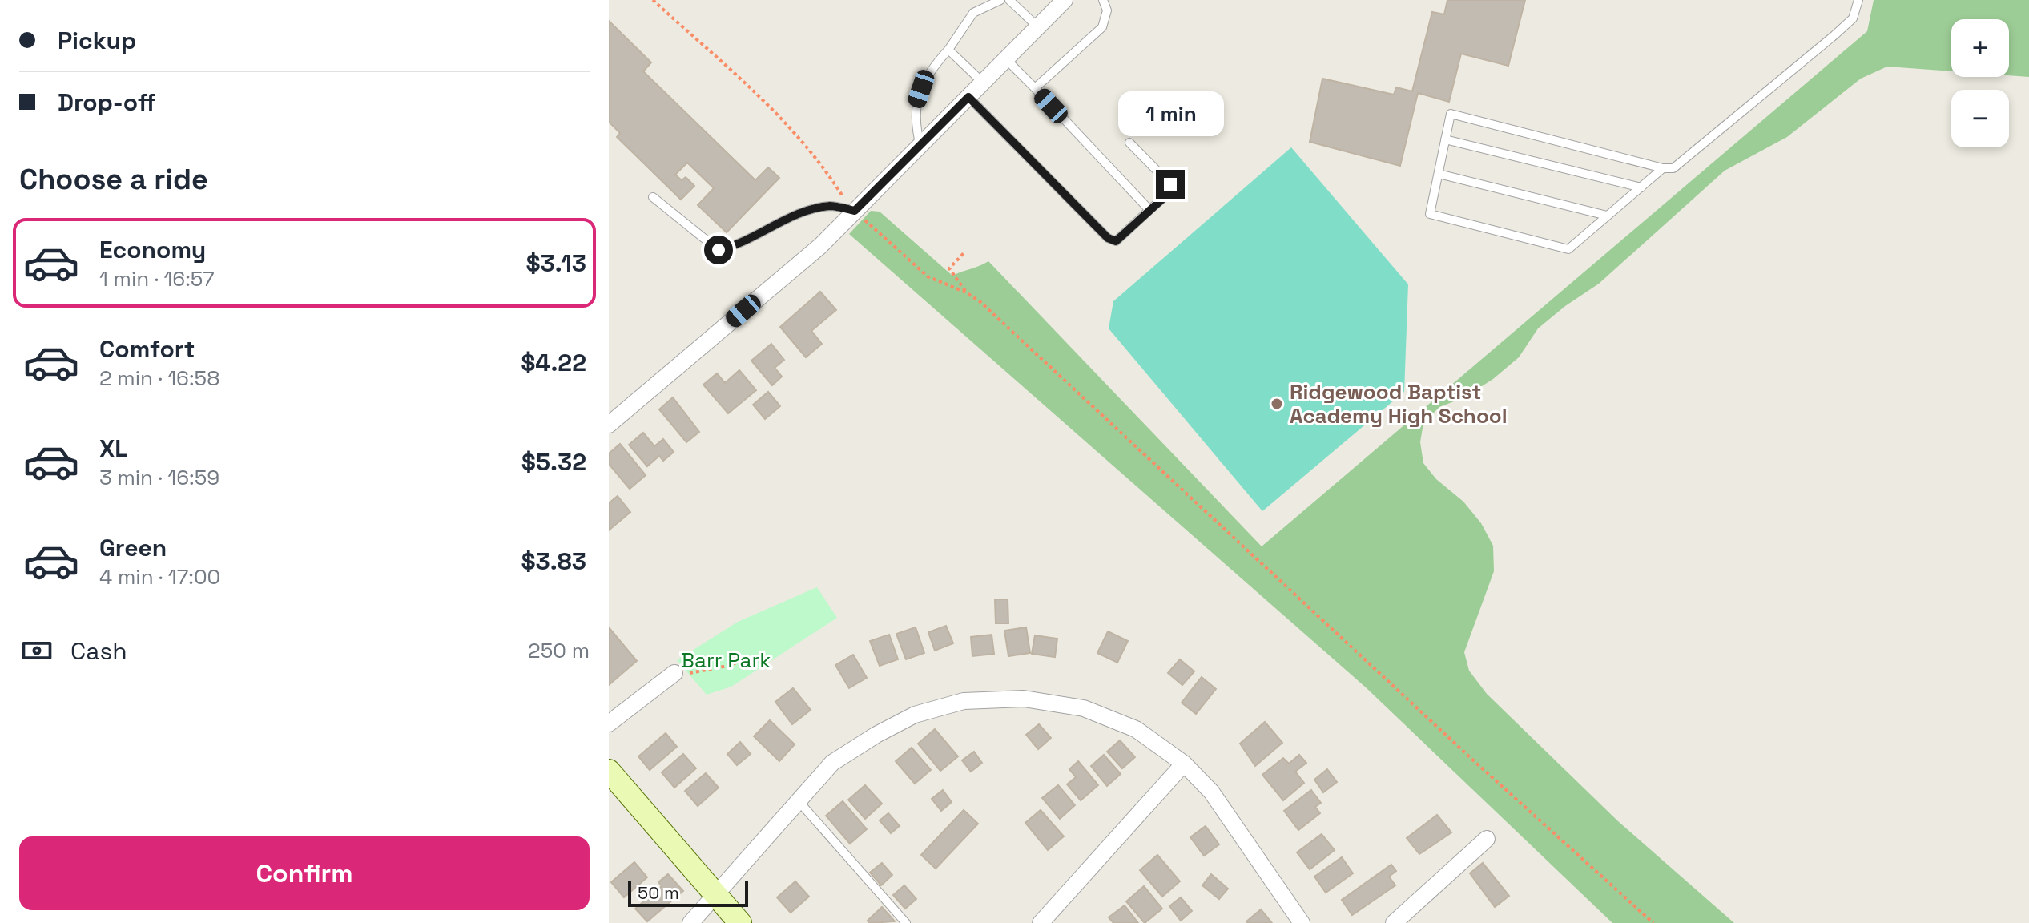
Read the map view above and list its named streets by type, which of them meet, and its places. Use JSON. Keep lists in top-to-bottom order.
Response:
{
  "parks": ["Barr Park"],
  "places": ["Ridgewood Baptist Academy High School"],
  "scale_bar": "50 m",
  "page": {
    "banner": ["Pickup", "Drop-off"],
    "map_buttons": ["+", "−"],
    "bubble": "1 min",
    "heading": "Choose a ride",
    "list": [
      {
        "name": "Economy",
        "note": "1 min · 16:57",
        "value": "$3.13"
      },
      {
        "name": "Comfort",
        "note": "2 min · 16:58",
        "value": "$4.22"
      },
      {
        "name": "XL",
        "note": "3 min · 16:59",
        "value": "$5.32"
      },
      {
        "name": "Green",
        "note": "4 min · 17:00",
        "value": "$3.83"
      }
    ],
    "pay": ["Cash", "250 m"],
    "buttons": "Confirm",
    "scale": "50 m"
  }
}
